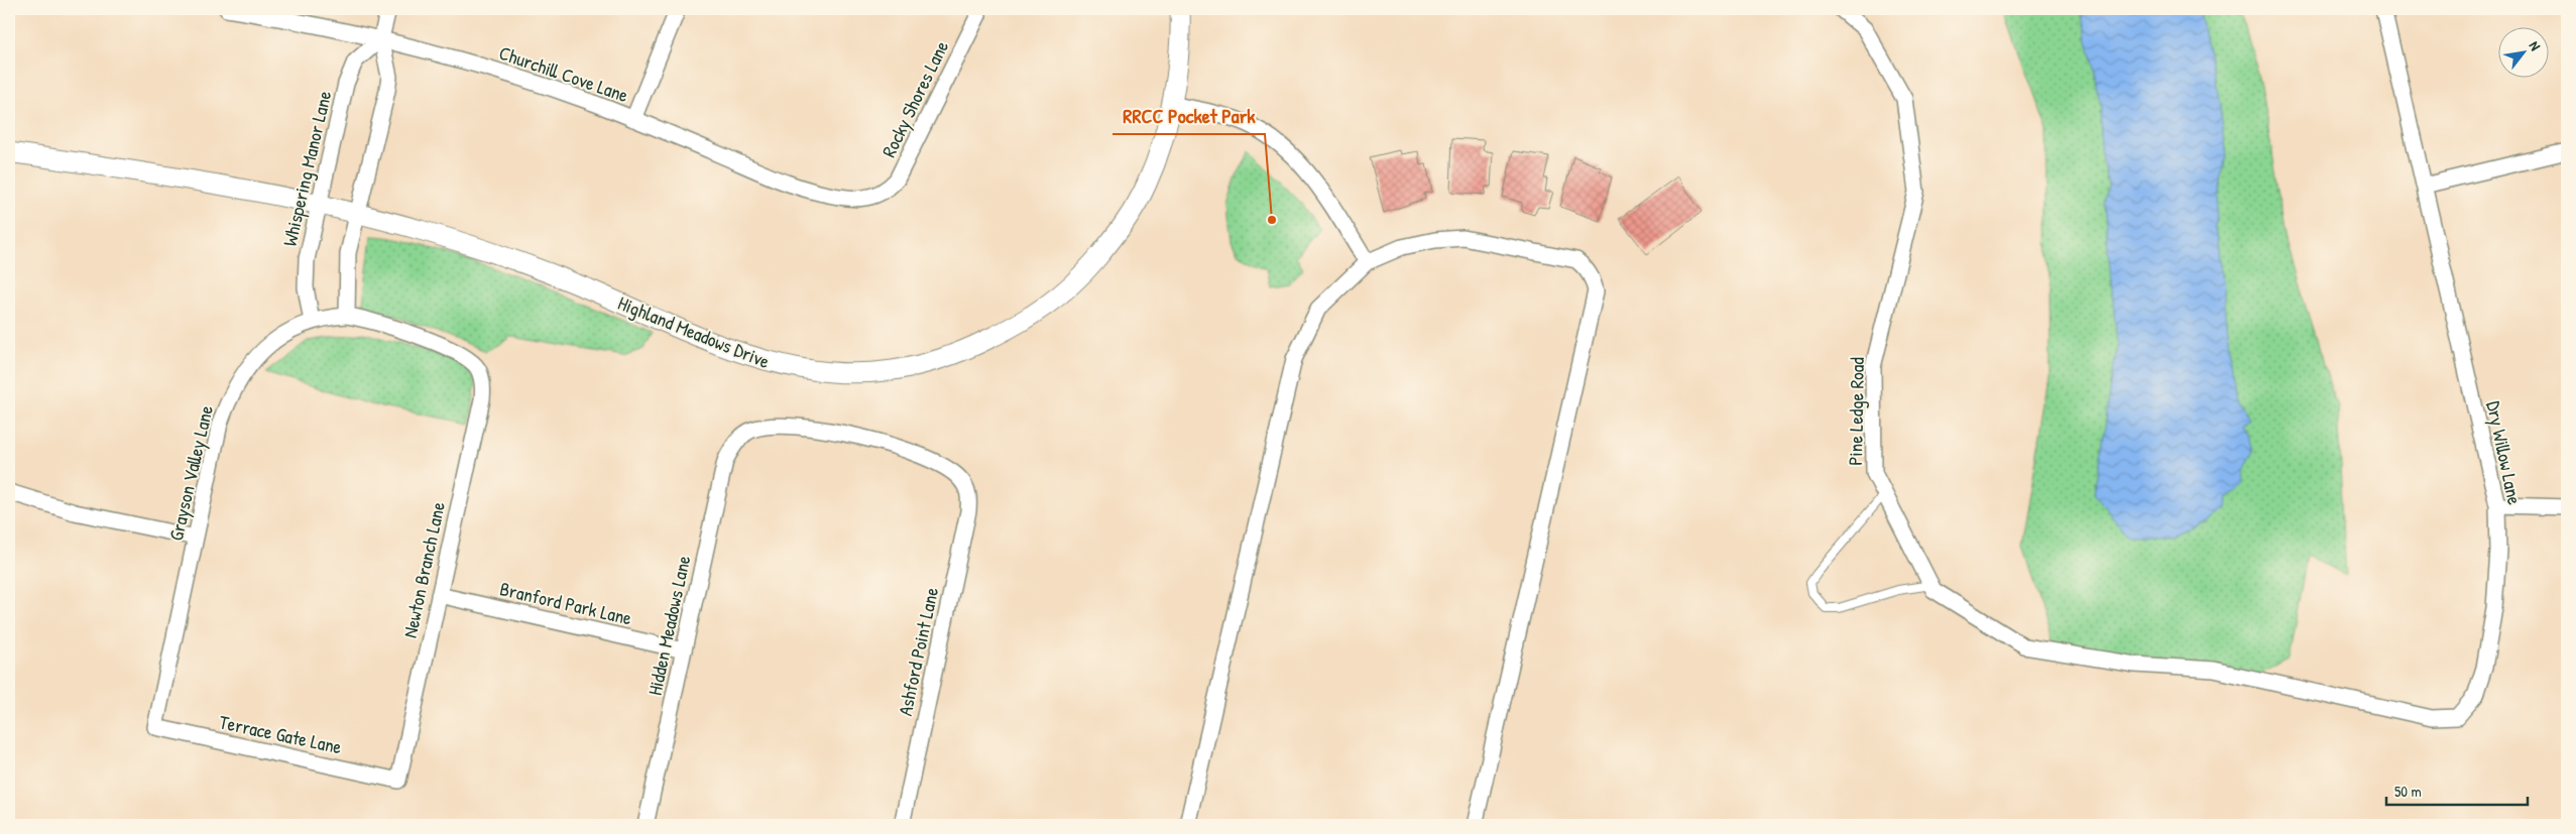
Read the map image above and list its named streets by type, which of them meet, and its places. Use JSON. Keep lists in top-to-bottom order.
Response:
{
  "streets": {
    "street": [
      "Churchill Cove Lane",
      "Rocky Shores Lane",
      "Whispering Manor Lane",
      "Highland Meadows Drive",
      "Pine Ledge Road",
      "Dry Willow Lane",
      "Grayson Valley Lane",
      "Newton Branch Lane",
      "Branford Park Lane",
      "Hidden Meadows Lane",
      "Ashford Point Lane",
      "Terrace Gate Lane"
    ]
  },
  "crossings": [
    ["Churchill Cove Lane", "Rocky Shores Lane"],
    ["Churchill Cove Lane", "Whispering Manor Lane"],
    ["Whispering Manor Lane", "Highland Meadows Drive"],
    ["Whispering Manor Lane", "Grayson Valley Lane"],
    ["Pine Ledge Road", "Dry Willow Lane"],
    ["Grayson Valley Lane", "Newton Branch Lane"],
    ["Grayson Valley Lane", "Terrace Gate Lane"],
    ["Newton Branch Lane", "Branford Park Lane"],
    ["Newton Branch Lane", "Terrace Gate Lane"],
    ["Branford Park Lane", "Hidden Meadows Lane"],
    ["Hidden Meadows Lane", "Ashford Point Lane"]
  ],
  "places": ["RRCC Pocket Park"],
  "scale_bar": "50 m",
  "north": "top right"
}
